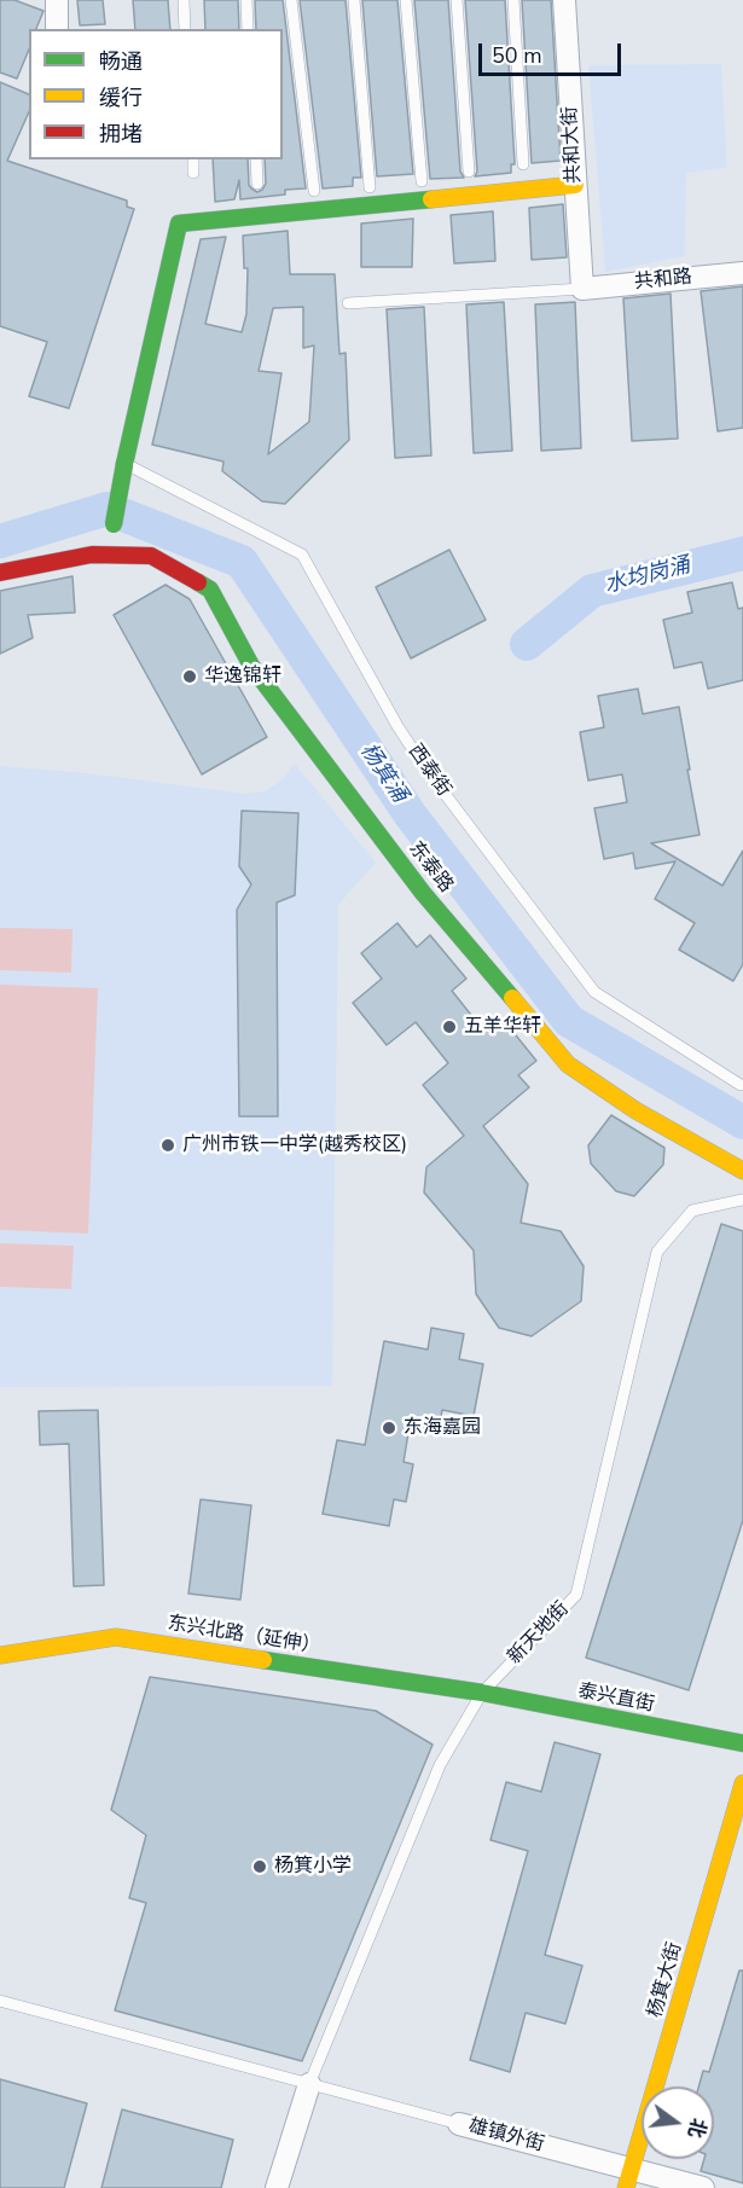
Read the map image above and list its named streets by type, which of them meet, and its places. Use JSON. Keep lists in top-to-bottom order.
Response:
{
  "streets": {
    "street": [
      "共和大街",
      "共和路",
      "东泰路",
      "东兴北路（延伸）",
      "泰兴直街",
      "杨箕大街",
      "雄镇外街"
    ],
    "lane": ["西泰街", "新天地街"]
  },
  "crossings": [
    ["共和大街", "共和路"],
    ["新天地街", "东兴北路（延伸）"],
    ["新天地街", "泰兴直街"],
    ["新天地街", "雄镇外街"],
    ["东兴北路（延伸）", "泰兴直街"],
    ["杨箕大街", "雄镇外街"]
  ],
  "water": ["水均岗涌", "杨箕涌"],
  "places": [
    "华逸锦轩",
    "五羊华轩",
    "广州市铁一中学(越秀校区)",
    "东海嘉园",
    "杨箕小学"
  ],
  "legend": ["畅通", "缓行", "拥堵"],
  "scale_bar": "50 m",
  "north": "right"
}
